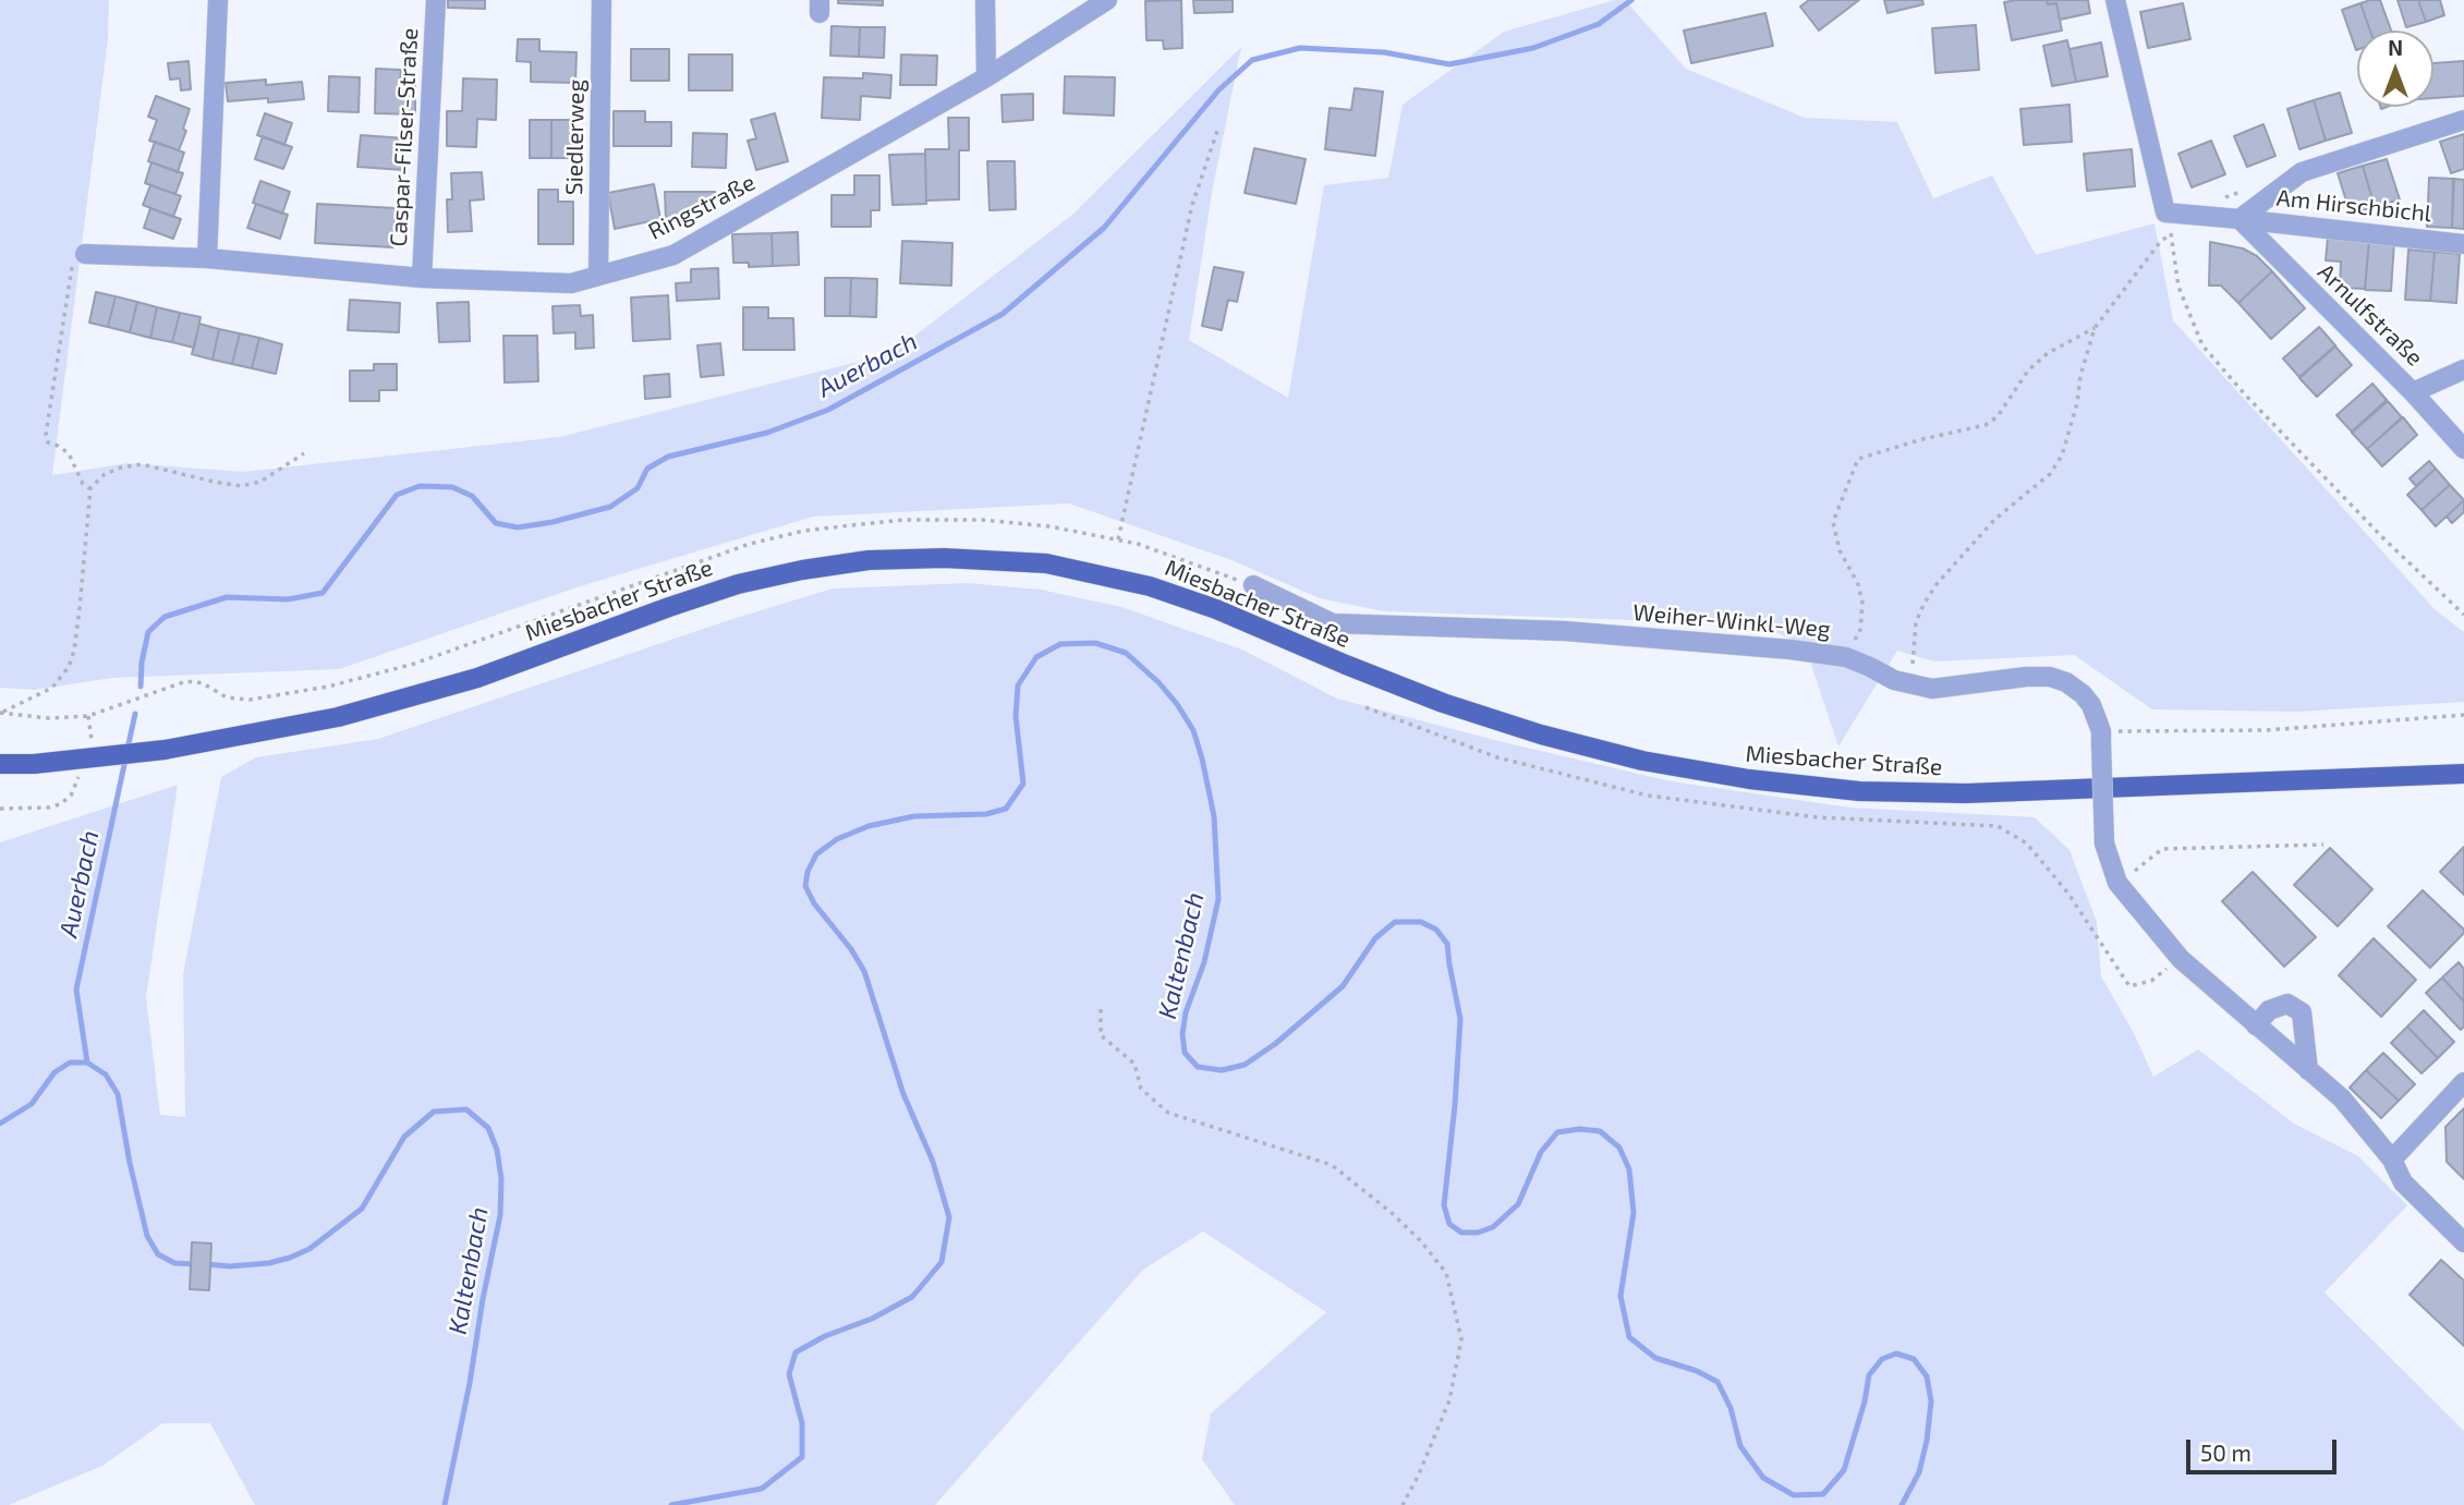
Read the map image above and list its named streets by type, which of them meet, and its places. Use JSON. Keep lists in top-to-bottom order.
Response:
{
  "streets": {
    "main road": ["Miesbacher Straße"],
    "street": [
      "Caspar-Filser-Straße",
      "Siedlerweg",
      "Am Hirschbichl",
      "Ringstraße",
      "Arnulfstraße",
      "Weiher-Winkl-Weg"
    ]
  },
  "crossings": [
    ["Caspar-Filser-Straße", "Ringstraße"],
    ["Siedlerweg", "Ringstraße"],
    ["Am Hirschbichl", "Arnulfstraße"]
  ],
  "water": ["Auerbach", "Kaltenbach"],
  "scale_bar": "50 m",
  "north": "top"
}
